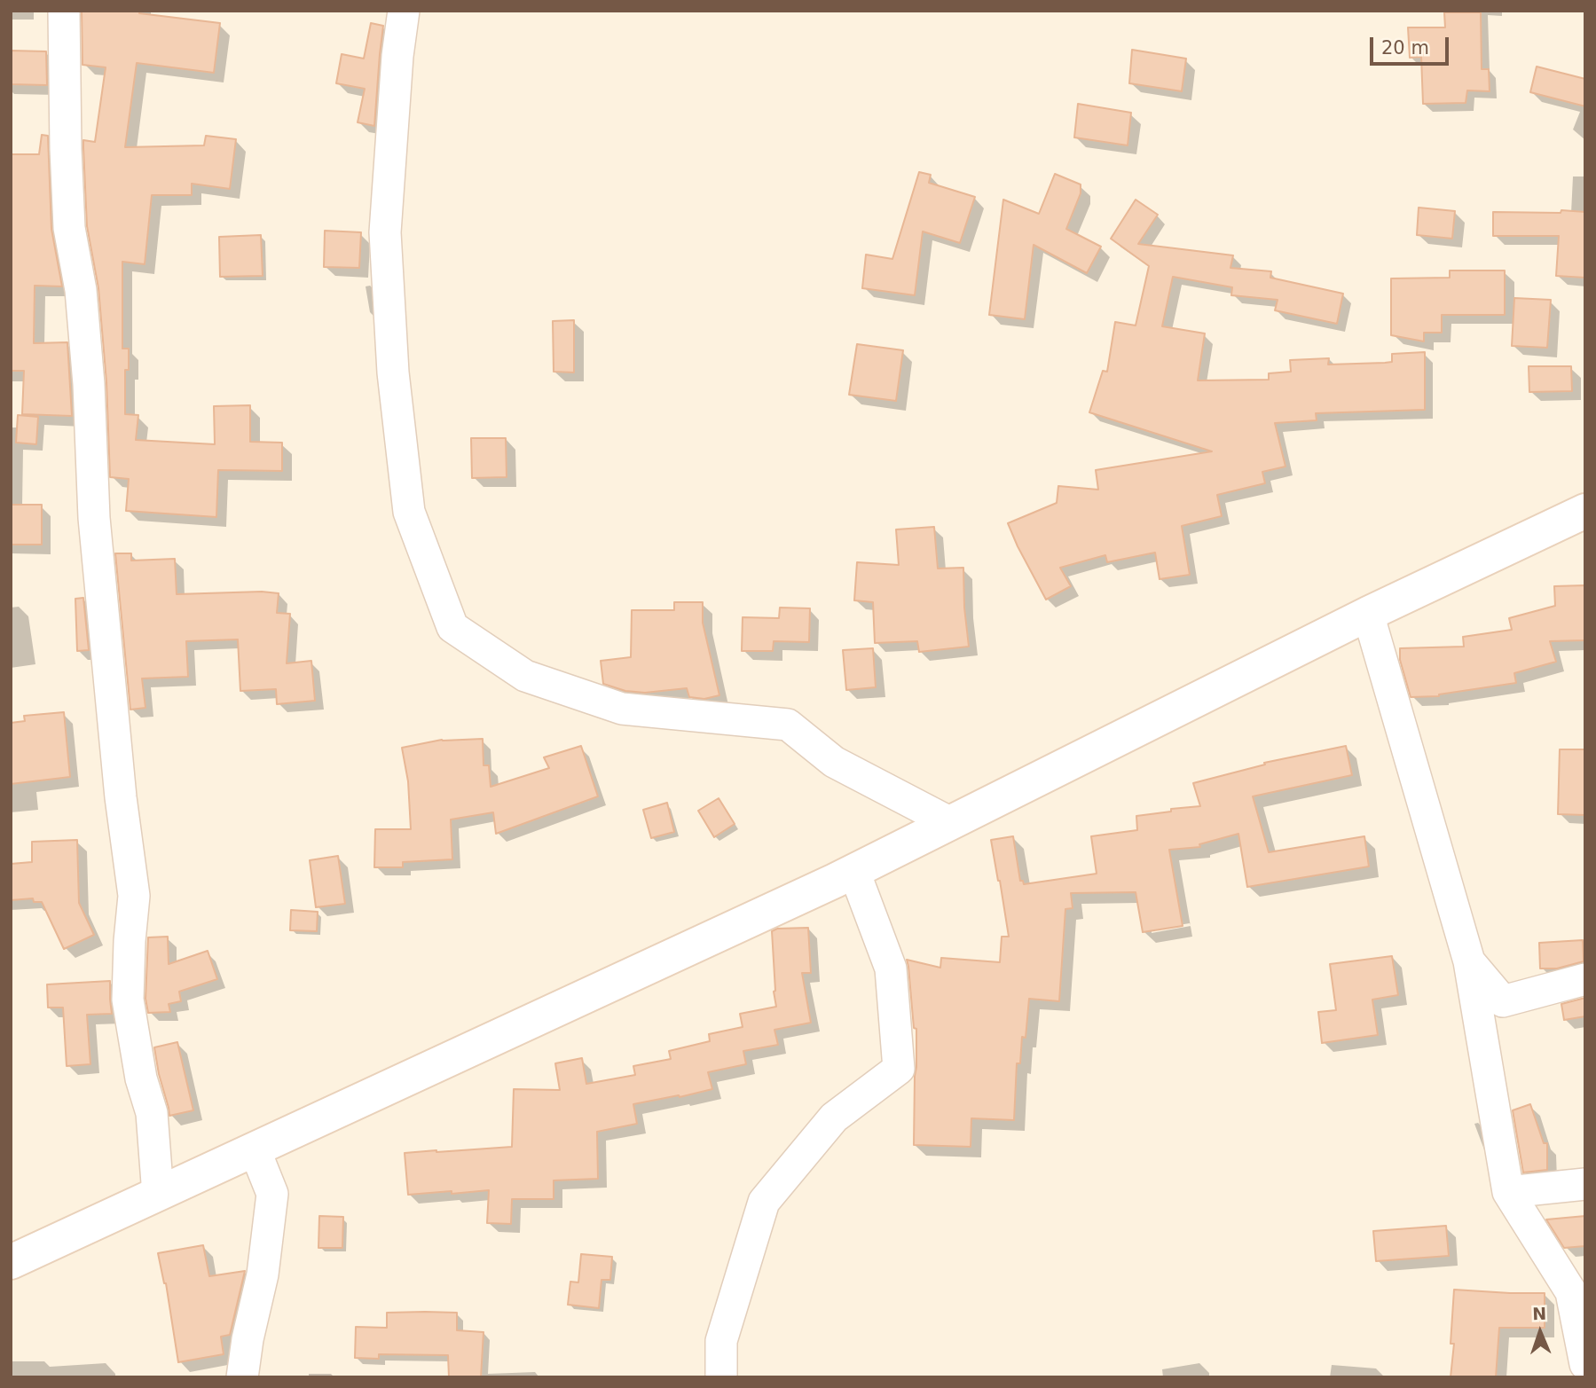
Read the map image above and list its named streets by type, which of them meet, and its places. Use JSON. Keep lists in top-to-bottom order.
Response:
{
  "scale_bar": "20 m",
  "north": "top"
}
